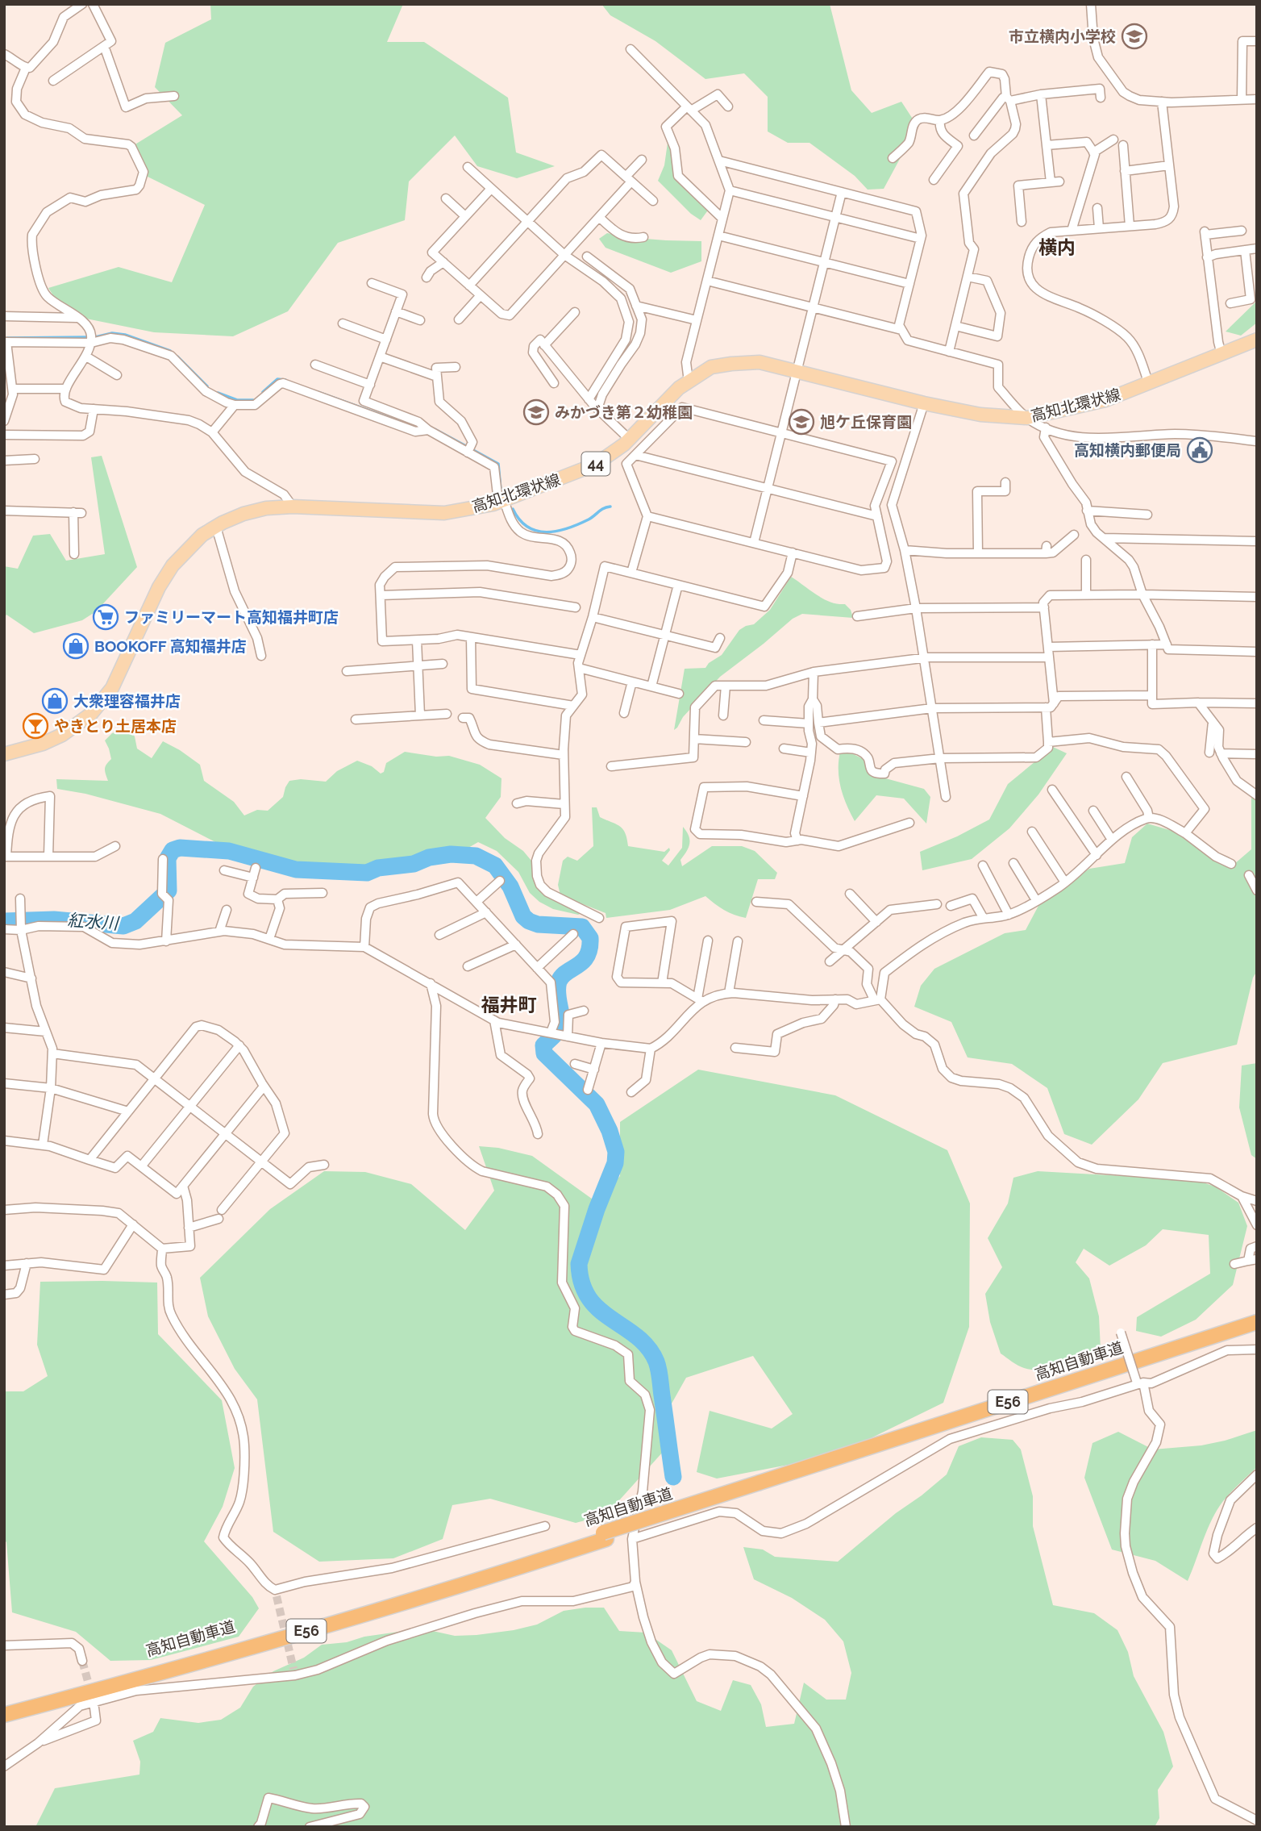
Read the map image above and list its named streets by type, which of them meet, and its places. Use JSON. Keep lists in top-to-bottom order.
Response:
{
  "streets": {
    "highway": ["高知自動車道", "E56"],
    "main road": ["高知北環状線", "44"]
  },
  "districts": ["横内", "福井町"],
  "water": ["紅水川"],
  "places": {
    "school or university": ["市立横内小学校", "みかづき第２幼稚園", "旭ケ丘保育園"],
    "public building": ["高知横内郵便局"],
    "supermarket": ["ファミリーマート高知福井町店"],
    "shop": ["BOOKOFF 高知福井店", "大衆理容福井店"],
    "bar": ["やきとり土居本店"]
  }
}
